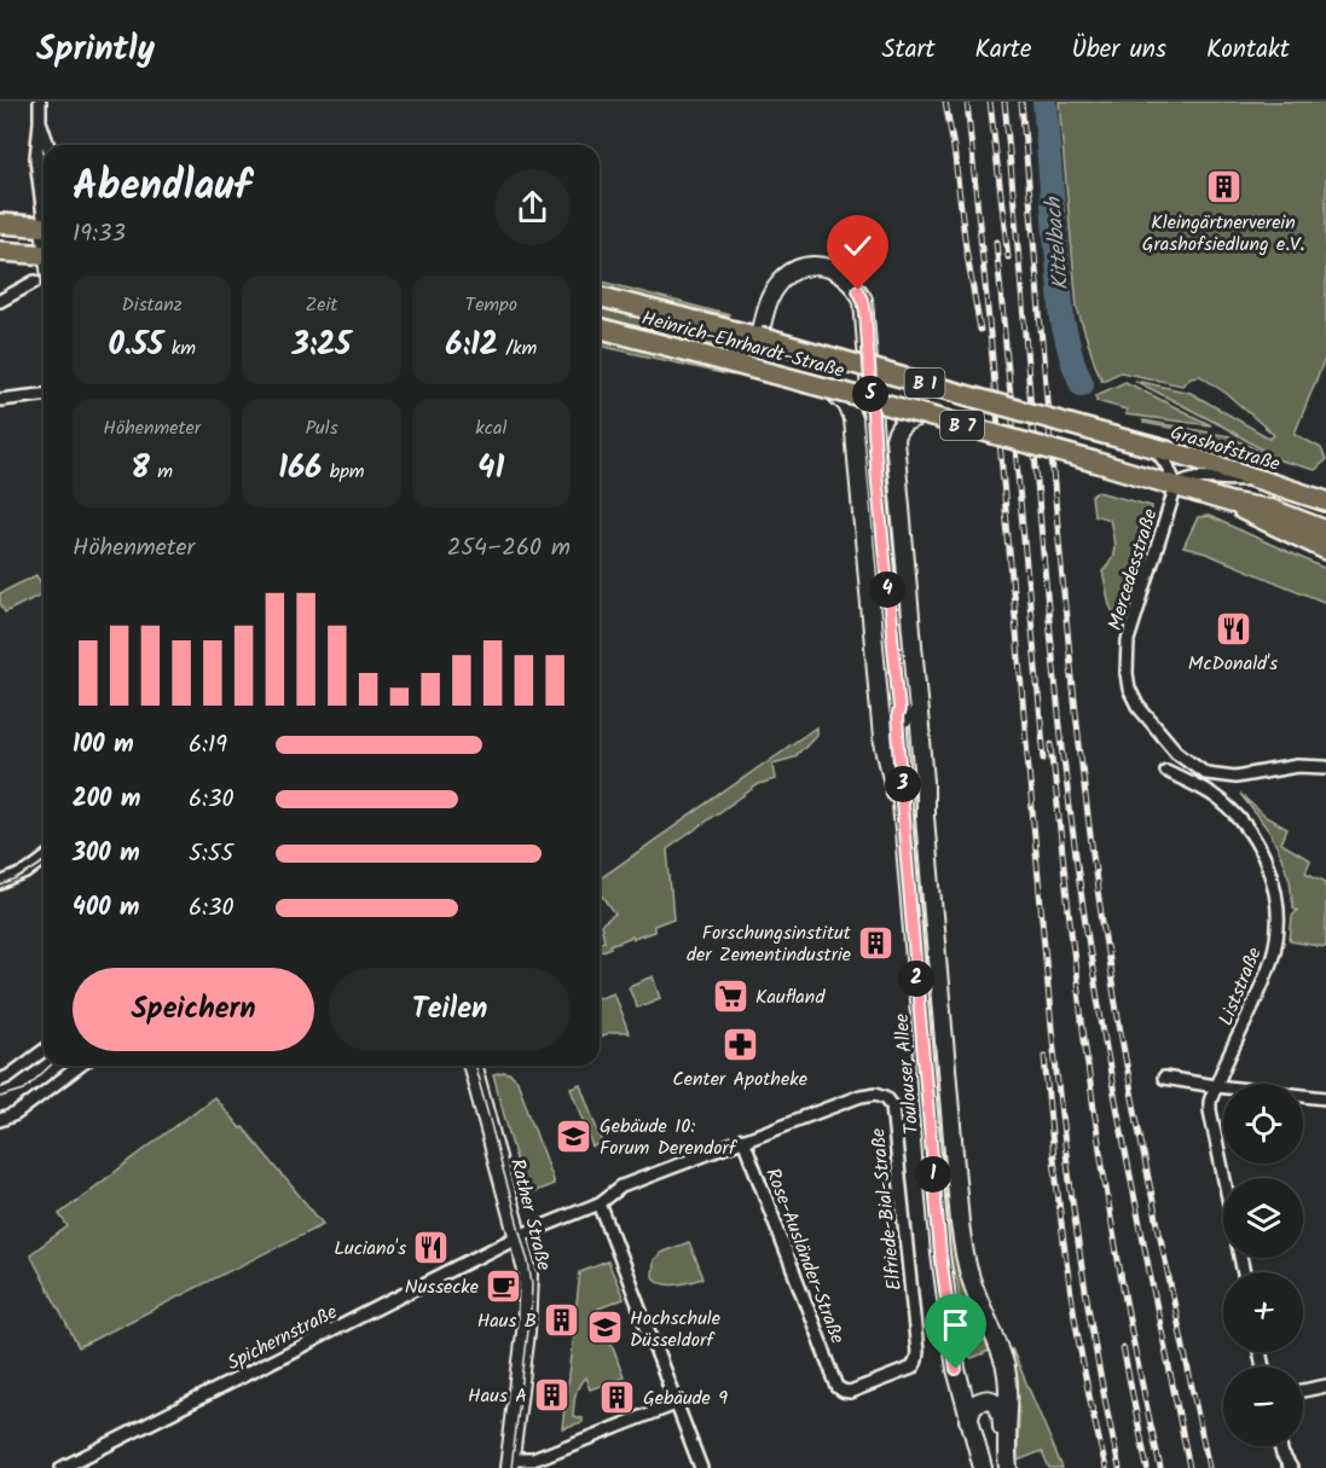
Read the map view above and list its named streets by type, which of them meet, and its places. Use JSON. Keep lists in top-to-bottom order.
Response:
{
  "streets": {
    "main road": [
      "Heinrich-Ehrhardt-Straße",
      "B 1",
      "B 7",
      "Grashofstraße",
      "Toulouser Allee",
      "Rather Straße"
    ],
    "street": [
      "Mercedesstraße",
      "Liststraße",
      "Elfriede-Bial-Straße",
      "Rose-Ausländer-Straße",
      "Spichernstraße"
    ]
  },
  "crossings": [
    ["Heinrich-Ehrhardt-Straße", "B 7"],
    ["Heinrich-Ehrhardt-Straße", "Grashofstraße"],
    ["Heinrich-Ehrhardt-Straße", "Mercedesstraße"],
    ["B 7", "Mercedesstraße"],
    ["Elfriede-Bial-Straße", "Rather Straße"],
    ["Elfriede-Bial-Straße", "Rose-Ausländer-Straße"],
    ["Elfriede-Bial-Straße", "Spichernstraße"],
    ["Rather Straße", "Spichernstraße"]
  ],
  "water": ["Kittelbach"],
  "places": {
    "building": [
      "Kleingärtnerverein Grashofsiedlung e.V.",
      "Forschungsinstitut der Zementindustrie",
      "Haus B",
      "Haus A",
      "Gebäude 9"
    ],
    "restaurant": ["McDonald's", "Luciano's"],
    "supermarket": ["Kaufland"],
    "pharmacy": ["Center Apotheke"],
    "school or university": ["Gebäude 10: Forum Derendorf", "Hochschule Düsseldorf"],
    "cafe": ["Nussecke"]
  },
  "page": {
    "header": "Sprintly",
    "nav": [
      "Start",
      "Karte",
      "Über uns",
      "Kontakt"
    ],
    "heading": ["Abendlauf", "19:33"],
    "stats": [
      ["Distanz", "0.55 km"],
      ["Zeit", "3:25"],
      ["Tempo", "6:12 /km"],
      ["Höhenmeter", "8 m"],
      ["Puls", "166 bpm"],
      ["kcal", "41"]
    ],
    "pins": [
      "5",
      "4",
      "3",
      "2",
      "1"
    ],
    "chart": ["Höhenmeter", "254–260 m"],
    "list": [
      {
        "name": "100 m",
        "note": "6:19"
      },
      {
        "name": "200 m",
        "note": "6:30"
      },
      {
        "name": "300 m",
        "note": "5:55"
      },
      {
        "name": "400 m",
        "note": "6:30"
      }
    ],
    "buttons": ["Speichern", "Teilen"],
    "map_buttons": ["+", "−"]
  }
}
